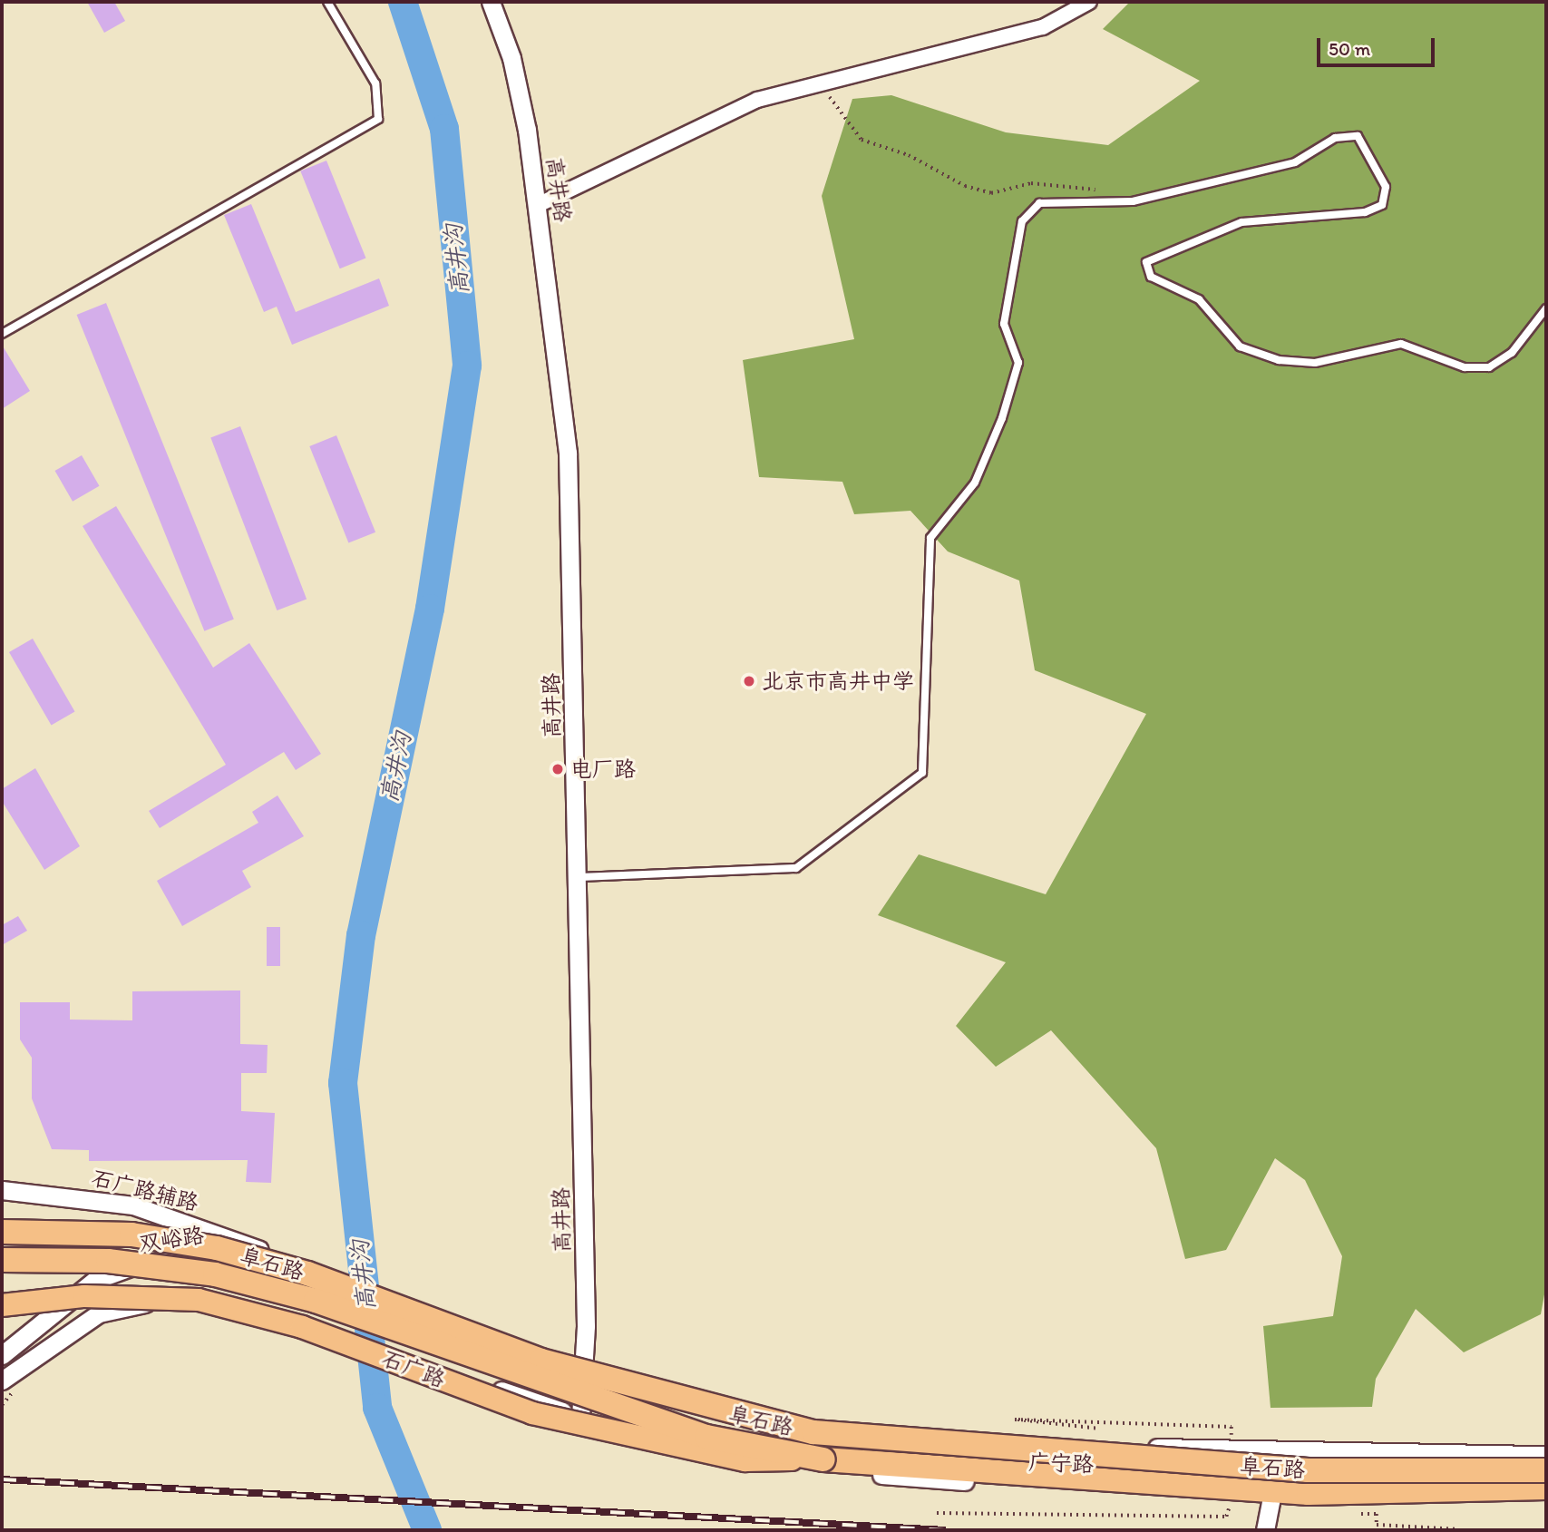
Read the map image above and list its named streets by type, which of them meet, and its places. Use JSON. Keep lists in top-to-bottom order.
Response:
{
  "streets": {
    "highway": ["阜石路"],
    "main road": ["石广路"],
    "street": [
      "高井路",
      "石广路辅路",
      "双峪路",
      "广宁路"
    ]
  },
  "crossings": [
    ["高井路", "双峪路"],
    ["高井路", "广宁路"],
    ["石广路辅路", "双峪路"],
    ["双峪路", "广宁路"],
    ["阜石路", "石广路"]
  ],
  "water": ["高井沟"],
  "places": ["北京市高井中学", "电厂路"],
  "scale_bar": "50 m"
}
